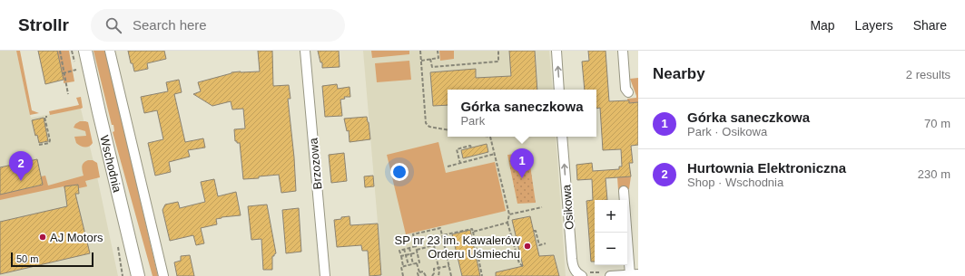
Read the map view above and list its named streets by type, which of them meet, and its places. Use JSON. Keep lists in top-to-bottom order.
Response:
{
  "streets": {
    "street": ["Wschodnia", "Brzozowa", "Osikowa"]
  },
  "one_way": ["Osikowa"],
  "places": ["AJ Motors", "SP nr 23 im. Kawalerów Orderu Uśmiechu"],
  "scale_bar": "50 m",
  "page": {
    "header": "Strollr",
    "search": "Search here",
    "nav": ["Map", "Layers", "Share"],
    "heading": ["Nearby", "2 results"],
    "popup": ["Górka saneczkowa", "Park"],
    "list": [
      {
        "mark": "1",
        "name": "Górka saneczkowa",
        "note": "Park · Osikowa",
        "value": "70 m"
      },
      {
        "mark": "2",
        "name": "Hurtownia Elektroniczna",
        "note": "Shop · Wschodnia",
        "value": "230 m"
      }
    ],
    "pins": ["1", "2"],
    "map_buttons": ["+", "−"],
    "scale": "50 m"
  }
}
